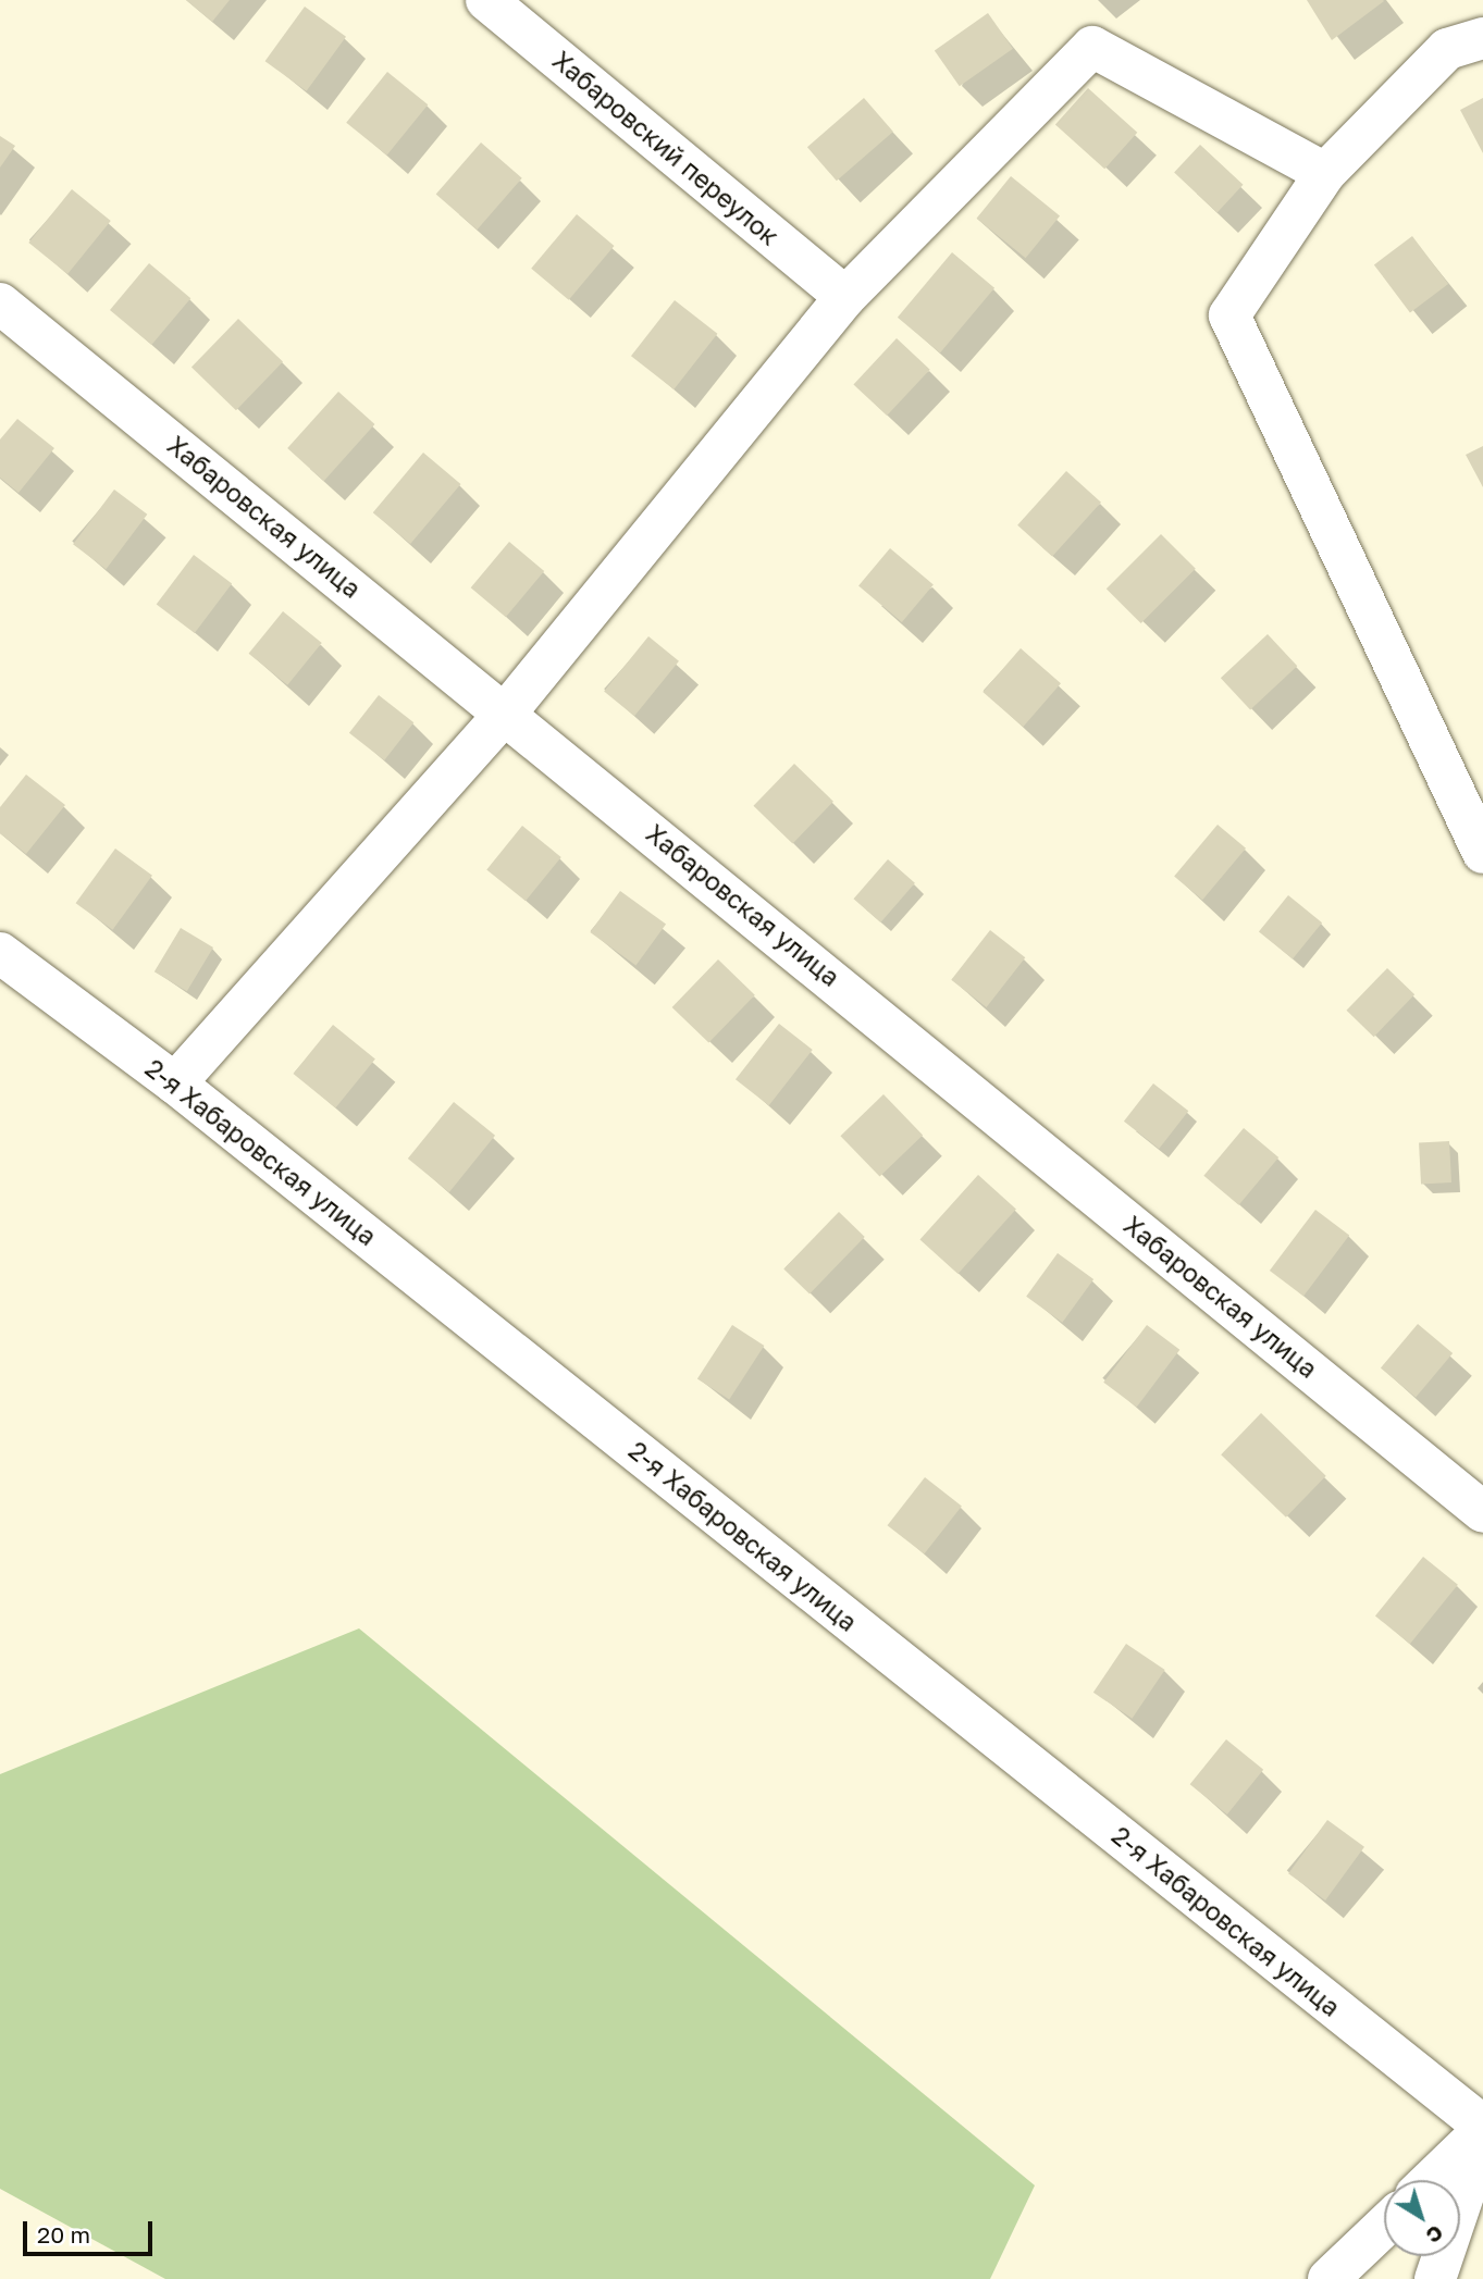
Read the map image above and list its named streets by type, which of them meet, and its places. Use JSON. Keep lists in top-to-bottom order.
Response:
{
  "streets": {
    "street": ["Хабаровский переулок", "Хабаровская улица", "2-я Хабаровская улица"]
  },
  "scale_bar": "20 m",
  "north": "bottom right"
}
